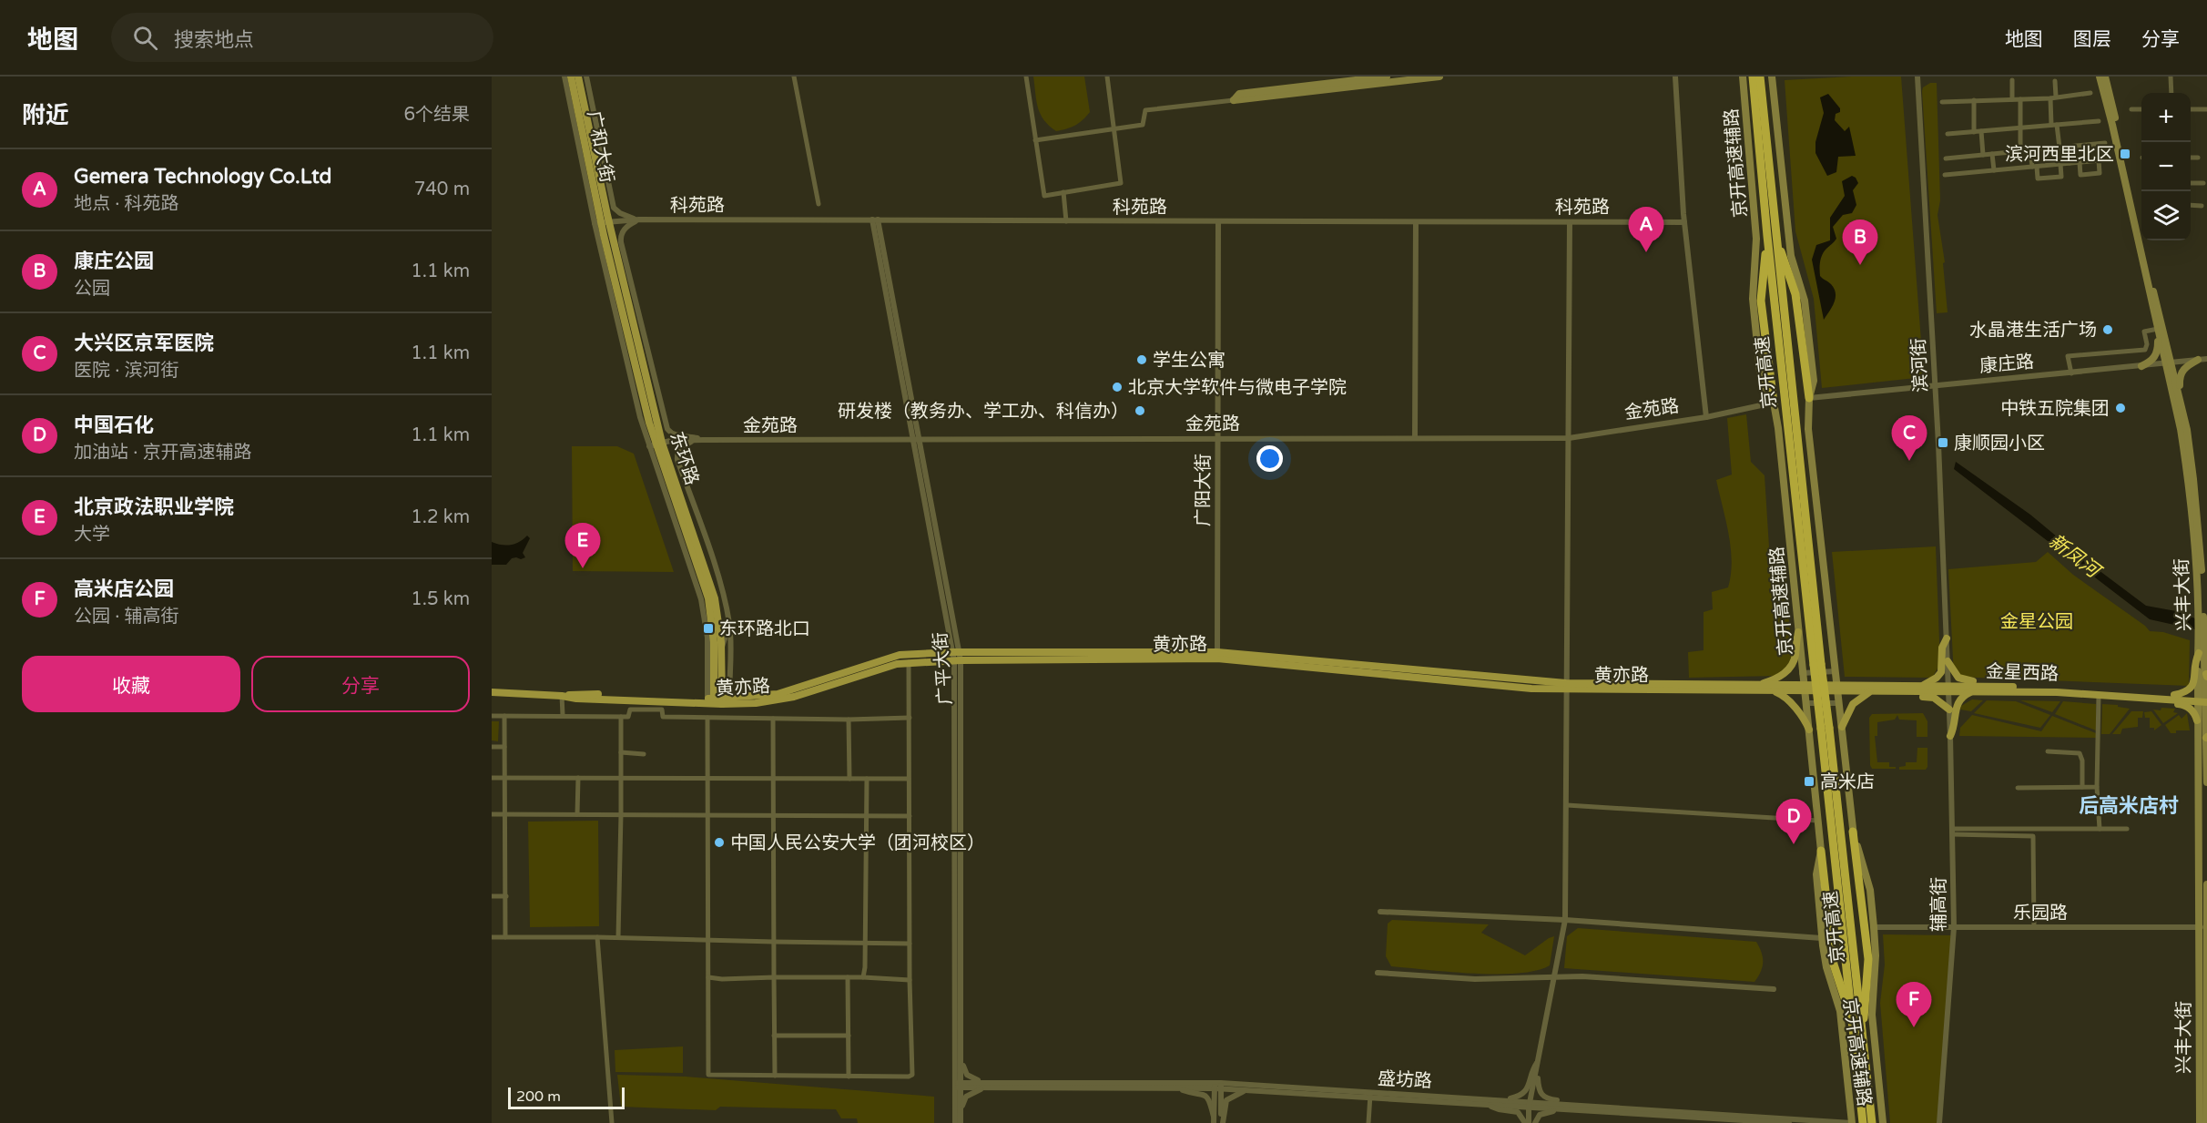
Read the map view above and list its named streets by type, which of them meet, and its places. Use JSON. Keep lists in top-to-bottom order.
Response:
{
  "streets": {
    "highway": ["京开高速"],
    "main road": [
      "广和大街",
      "京开高速辅路",
      "东环路",
      "兴丰大街",
      "黄亦路",
      "金星西路"
    ],
    "street": [
      "科苑路",
      "康庄路",
      "滨河街",
      "金苑路",
      "广阳大街",
      "广平大街",
      "辅高街",
      "乐园路",
      "盛坊路"
    ]
  },
  "crossings": [
    ["广和大街", "科苑路"],
    ["广和大街", "东环路"],
    ["京开高速辅路", "康庄路"],
    ["京开高速辅路", "金苑路"],
    ["京开高速辅路", "黄亦路"],
    ["京开高速辅路", "金星西路"],
    ["京开高速辅路", "乐园路"],
    ["京开高速辅路", "盛坊路"],
    ["科苑路", "东环路"],
    ["科苑路", "广阳大街"],
    ["科苑路", "广平大街"],
    ["康庄路", "滨河街"],
    ["康庄路", "兴丰大街"],
    ["滨河街", "金星西路"],
    ["滨河街", "辅高街"],
    ["金苑路", "东环路"],
    ["金苑路", "广阳大街"],
    ["金苑路", "广平大街"],
    ["东环路", "黄亦路"],
    ["广阳大街", "黄亦路"],
    ["兴丰大街", "金星西路"],
    ["兴丰大街", "乐园路"],
    ["黄亦路", "广平大街"],
    ["广平大街", "盛坊路"],
    ["金星西路", "辅高街"],
    ["辅高街", "乐园路"]
  ],
  "districts": ["后高米店村"],
  "water": ["新凤河"],
  "parks": ["金星公园"],
  "places": {
    "transit": [
      "滨河西里北区",
      "康顺园小区",
      "东环路北口",
      "高米店"
    ],
    "other": [
      "水晶港生活广场",
      "学生公寓",
      "北京大学软件与微电子学院",
      "中铁五院集团",
      "研发楼（教务办、学工办、科信办）",
      "中国人民公安大学（团河校区）"
    ]
  },
  "scale_bar": "200 m",
  "page": {
    "header": "地图",
    "search": "搜索地点",
    "nav": ["地图", "图层", "分享"],
    "heading": ["附近", "6个结果"],
    "map_buttons": ["+", "−"],
    "list": [
      {
        "mark": "A",
        "name": "Gemera Technology Co.Ltd",
        "note": "地点 · 科苑路",
        "value": "740 m"
      },
      {
        "mark": "B",
        "name": "康庄公园",
        "note": "公园",
        "value": "1.1 km"
      },
      {
        "mark": "C",
        "name": "大兴区京军医院",
        "note": "医院 · 滨河街",
        "value": "1.1 km"
      },
      {
        "mark": "D",
        "name": "中国石化",
        "note": "加油站 · 京开高速辅路",
        "value": "1.1 km"
      },
      {
        "mark": "E",
        "name": "北京政法职业学院",
        "note": "大学",
        "value": "1.2 km"
      },
      {
        "mark": "F",
        "name": "高米店公园",
        "note": "公园 · 辅高街",
        "value": "1.5 km"
      }
    ],
    "pins": [
      "A",
      "B",
      "C",
      "E",
      "D",
      "F"
    ],
    "buttons": ["收藏", "分享"],
    "scale": "200 m"
  }
}
